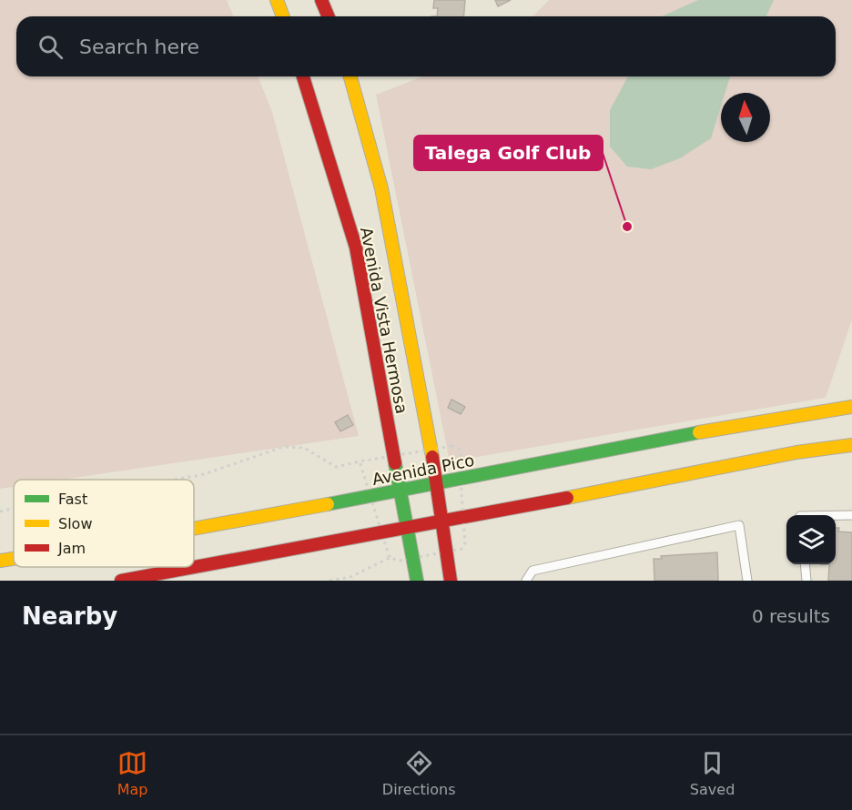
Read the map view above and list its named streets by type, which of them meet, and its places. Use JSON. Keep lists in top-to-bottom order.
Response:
{
  "streets": {
    "main road": ["Avenida Vista Hermosa", "Avenida Pico"]
  },
  "crossings": [
    ["Avenida Vista Hermosa", "Avenida Pico"]
  ],
  "places": ["Talega Golf Club"],
  "legend": ["Fast", "Slow", "Jam"],
  "north": "top",
  "page": {
    "search": "Search here",
    "heading": ["Nearby", "0 results"],
    "nav": ["Map", "Directions", "Saved"]
  }
}
